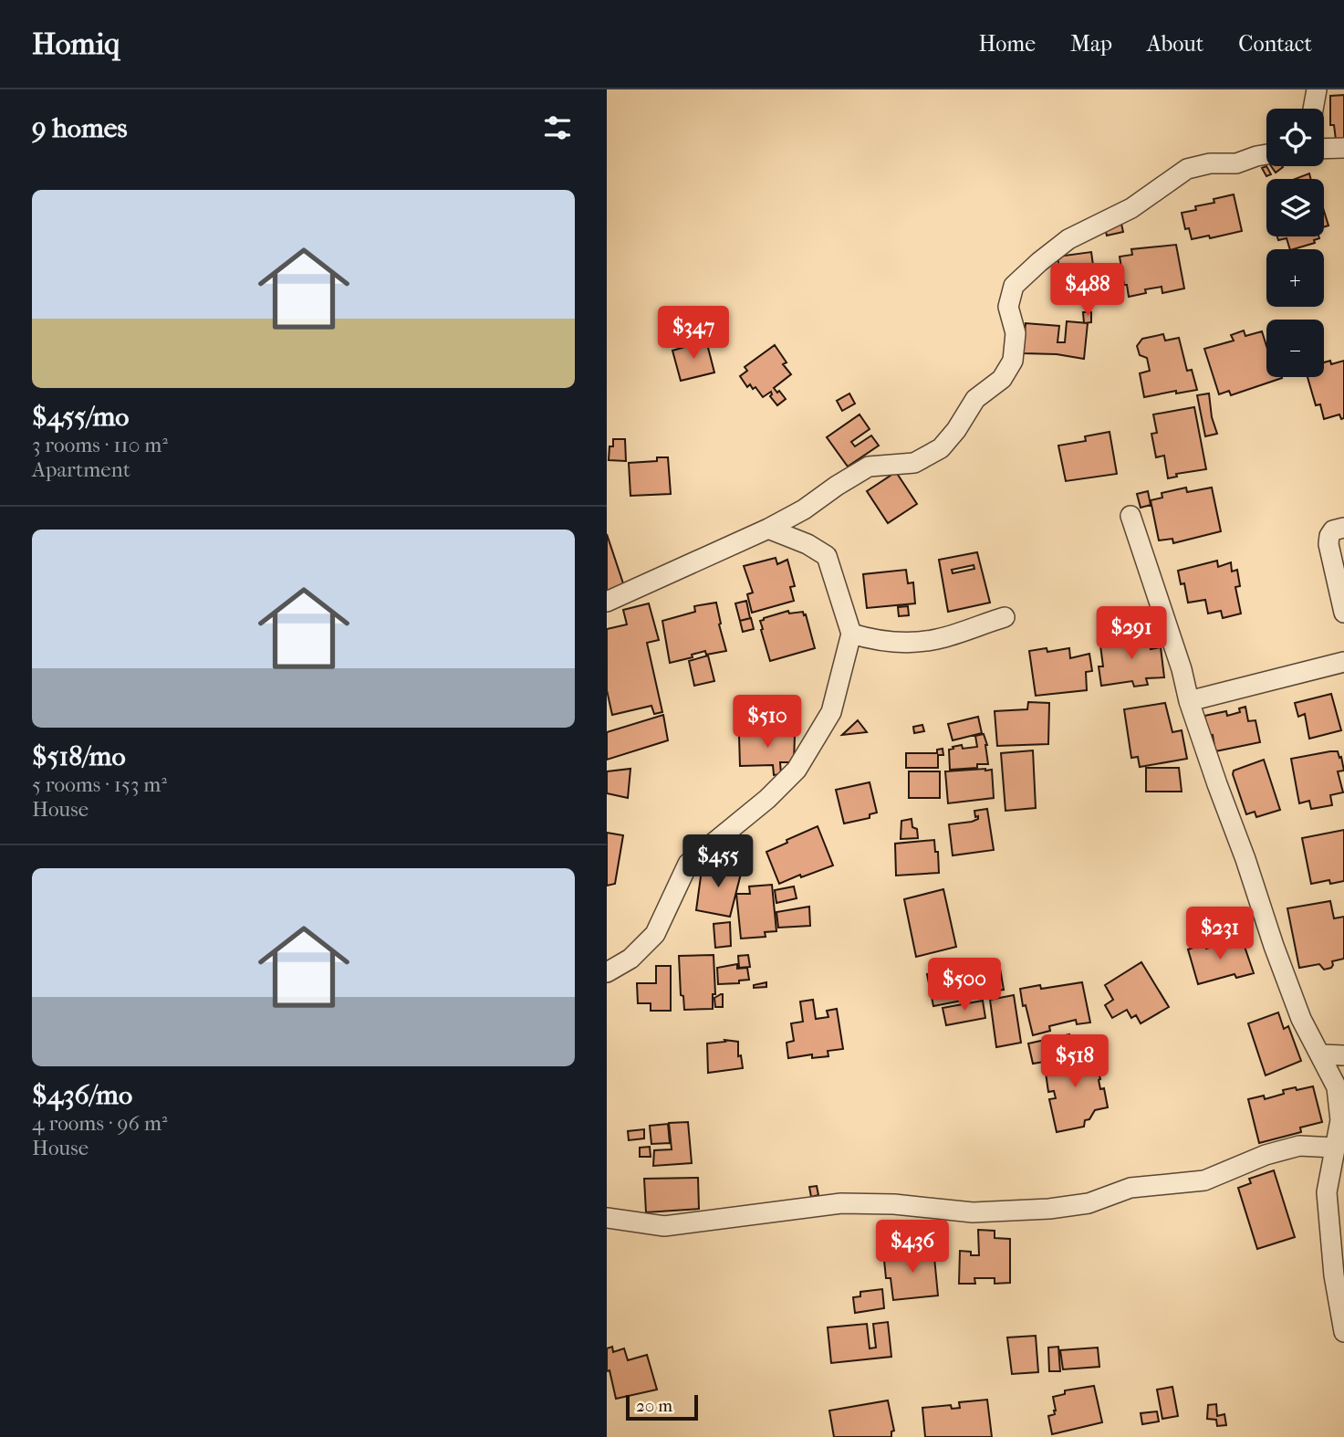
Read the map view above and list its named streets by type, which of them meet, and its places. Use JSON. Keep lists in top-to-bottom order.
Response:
{
  "scale_bar": "20 m",
  "page": {
    "header": "Homiq",
    "nav": [
      "Home",
      "Map",
      "About",
      "Contact"
    ],
    "heading": "9 homes",
    "map_buttons": ["+", "−"],
    "list": [
      {
        "name": "$455/mo",
        "note": "3 rooms · 110 m² · Apartment"
      },
      {
        "name": "$518/mo",
        "note": "5 rooms · 153 m² · House"
      },
      {
        "name": "$436/mo",
        "note": "4 rooms · 96 m² · House"
      }
    ],
    "price": [
      "$488",
      "$347",
      "$291",
      "$510",
      "$455",
      "$231",
      "$500",
      "$518",
      "$436"
    ],
    "scale": "20 m"
  }
}
